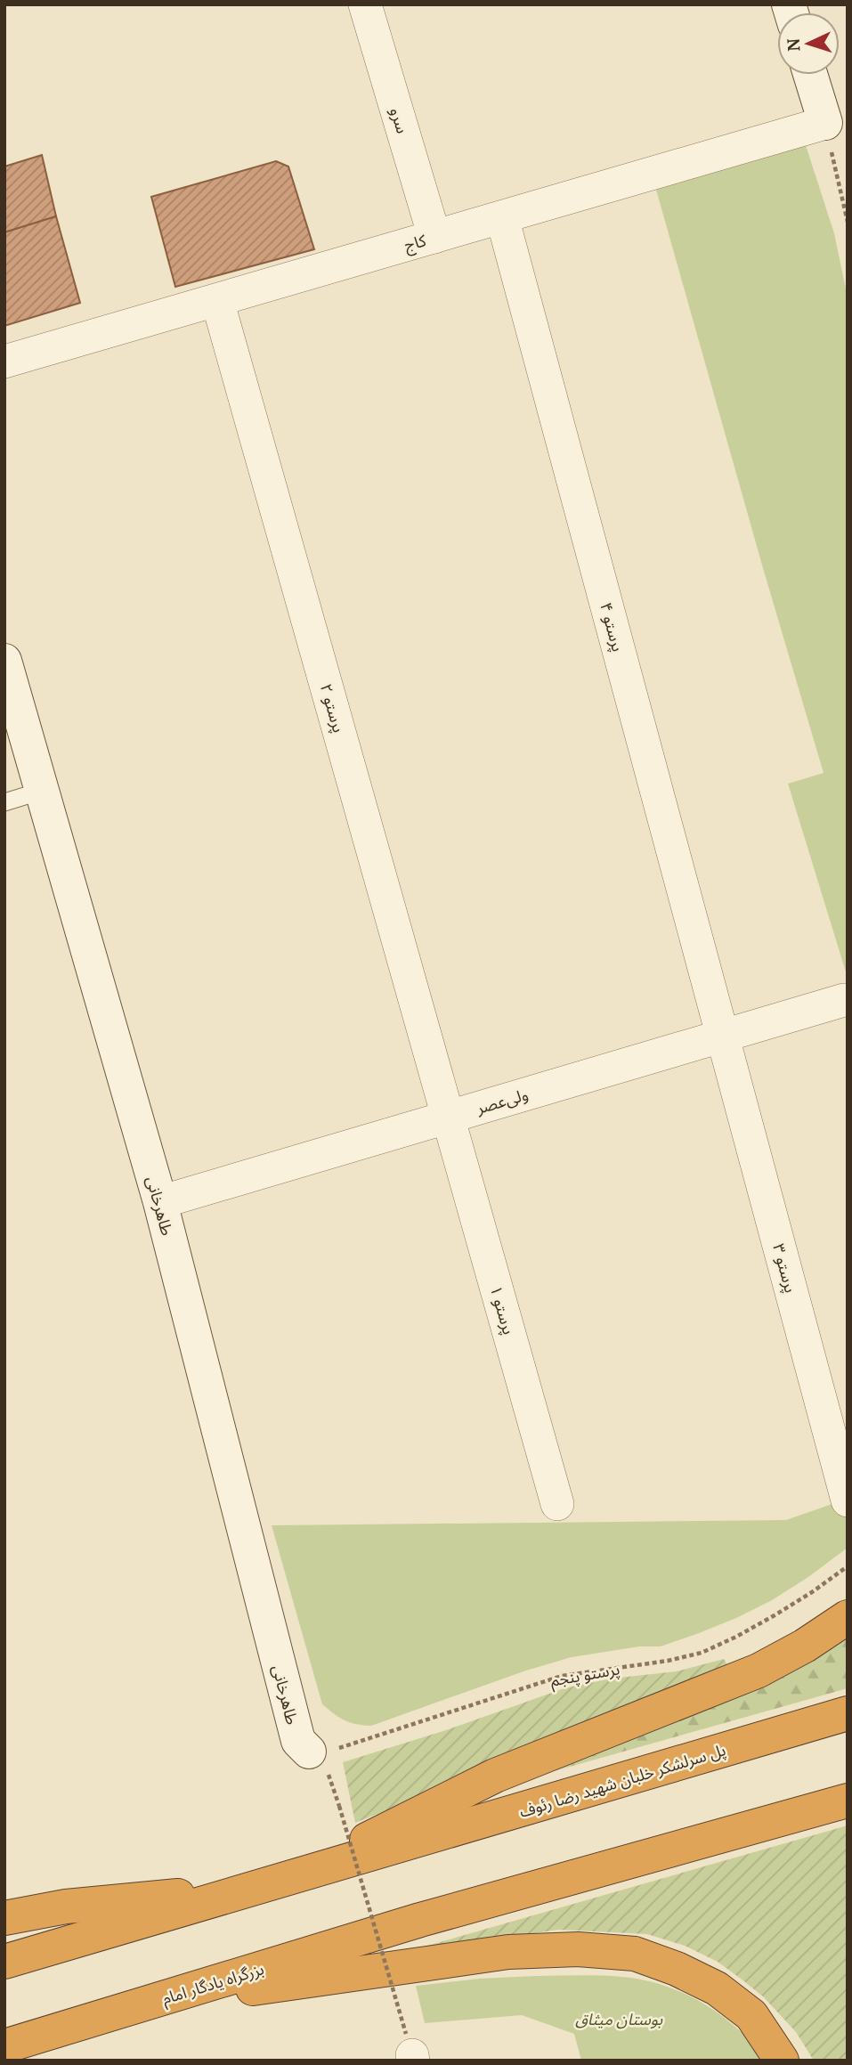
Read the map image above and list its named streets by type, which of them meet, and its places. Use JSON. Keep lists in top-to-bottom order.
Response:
{
  "streets": {
    "highway": ["پل سرلشکر خلبان شهید رضا رئوف", "بزرگراه یادگار امام"],
    "street": [
      "سرو",
      "کاج",
      "پرستو ۴",
      "پرستو ۲",
      "ولی‌عصر",
      "طاهرخانی",
      "پرستو ۳",
      "پرستو ۱"
    ],
    "path": ["پرستو پنجم"]
  },
  "crossings": [
    ["سرو", "کاج"],
    ["کاج", "پرستو ۴"],
    ["کاج", "پرستو ۲"],
    ["پرستو ۴", "ولی‌عصر"],
    ["پرستو ۴", "پرستو ۳"],
    ["پرستو ۲", "ولی‌عصر"],
    ["پرستو ۲", "پرستو ۱"],
    ["ولی‌عصر", "طاهرخانی"],
    ["ولی‌عصر", "پرستو ۳"],
    ["ولی‌عصر", "پرستو ۱"],
    ["طاهرخانی", "پرستو پنجم"]
  ],
  "parks": ["بوستان میثاق"],
  "north": "left"
}
